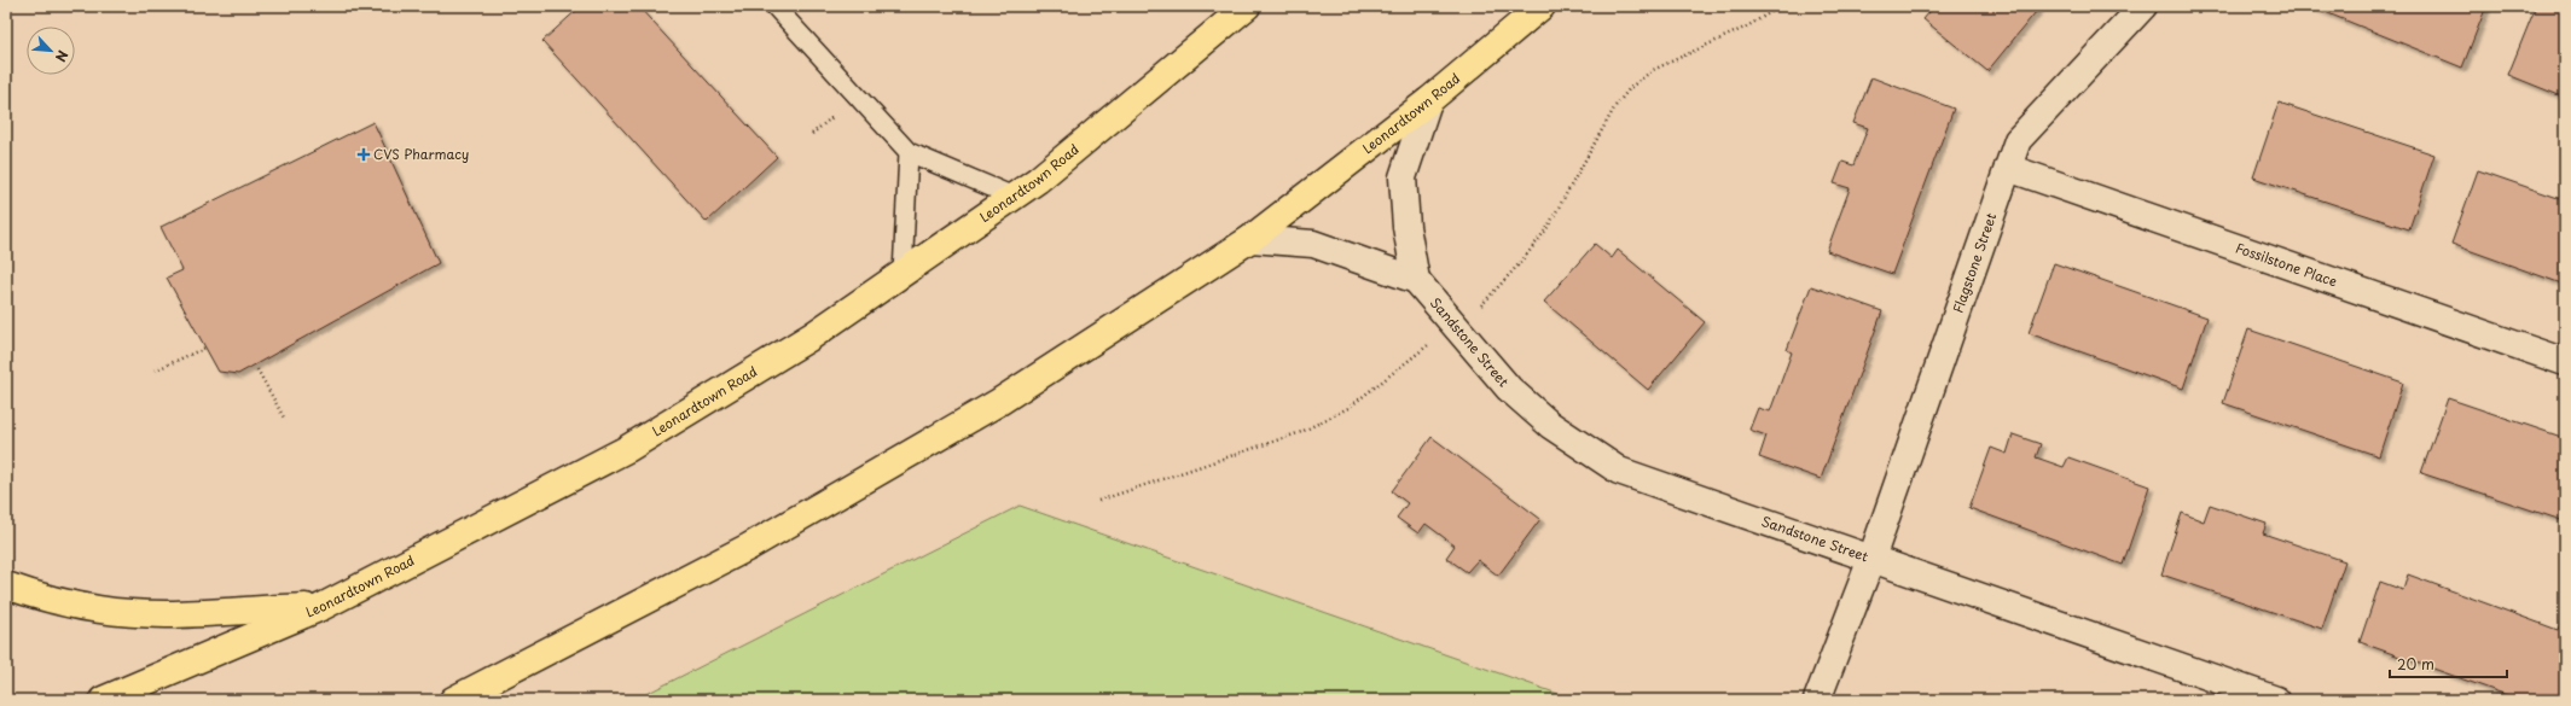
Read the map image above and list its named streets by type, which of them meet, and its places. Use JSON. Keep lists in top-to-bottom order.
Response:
{
  "streets": {
    "highway": ["Leonardtown Road"],
    "street": ["Flagstone Street", "Fossilstone Place", "Sandstone Street"]
  },
  "crossings": [
    ["Flagstone Street", "Fossilstone Place"],
    ["Flagstone Street", "Sandstone Street"]
  ],
  "places": {
    "health": ["CVS Pharmacy"]
  },
  "scale_bar": "20 m",
  "north": "bottom right"
}
